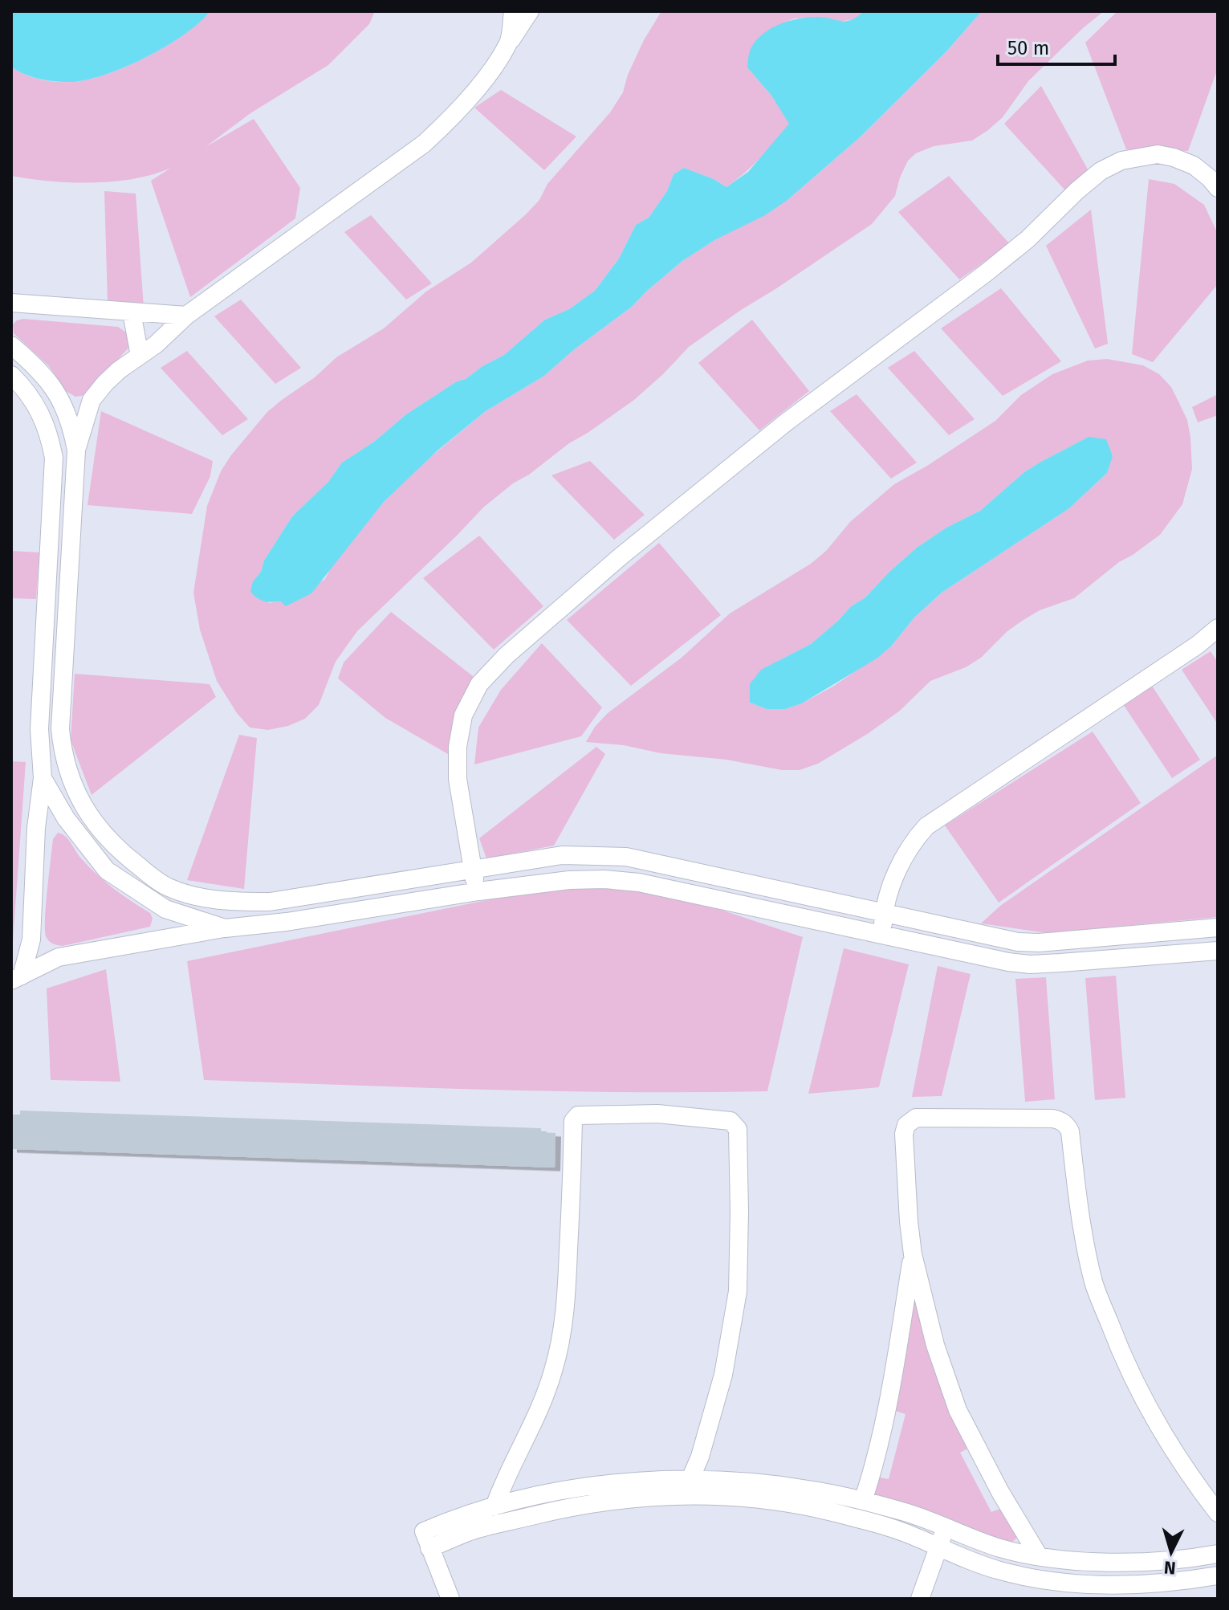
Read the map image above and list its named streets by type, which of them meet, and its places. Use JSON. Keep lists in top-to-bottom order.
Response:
{
  "scale_bar": "50 m",
  "north": "bottom"
}
